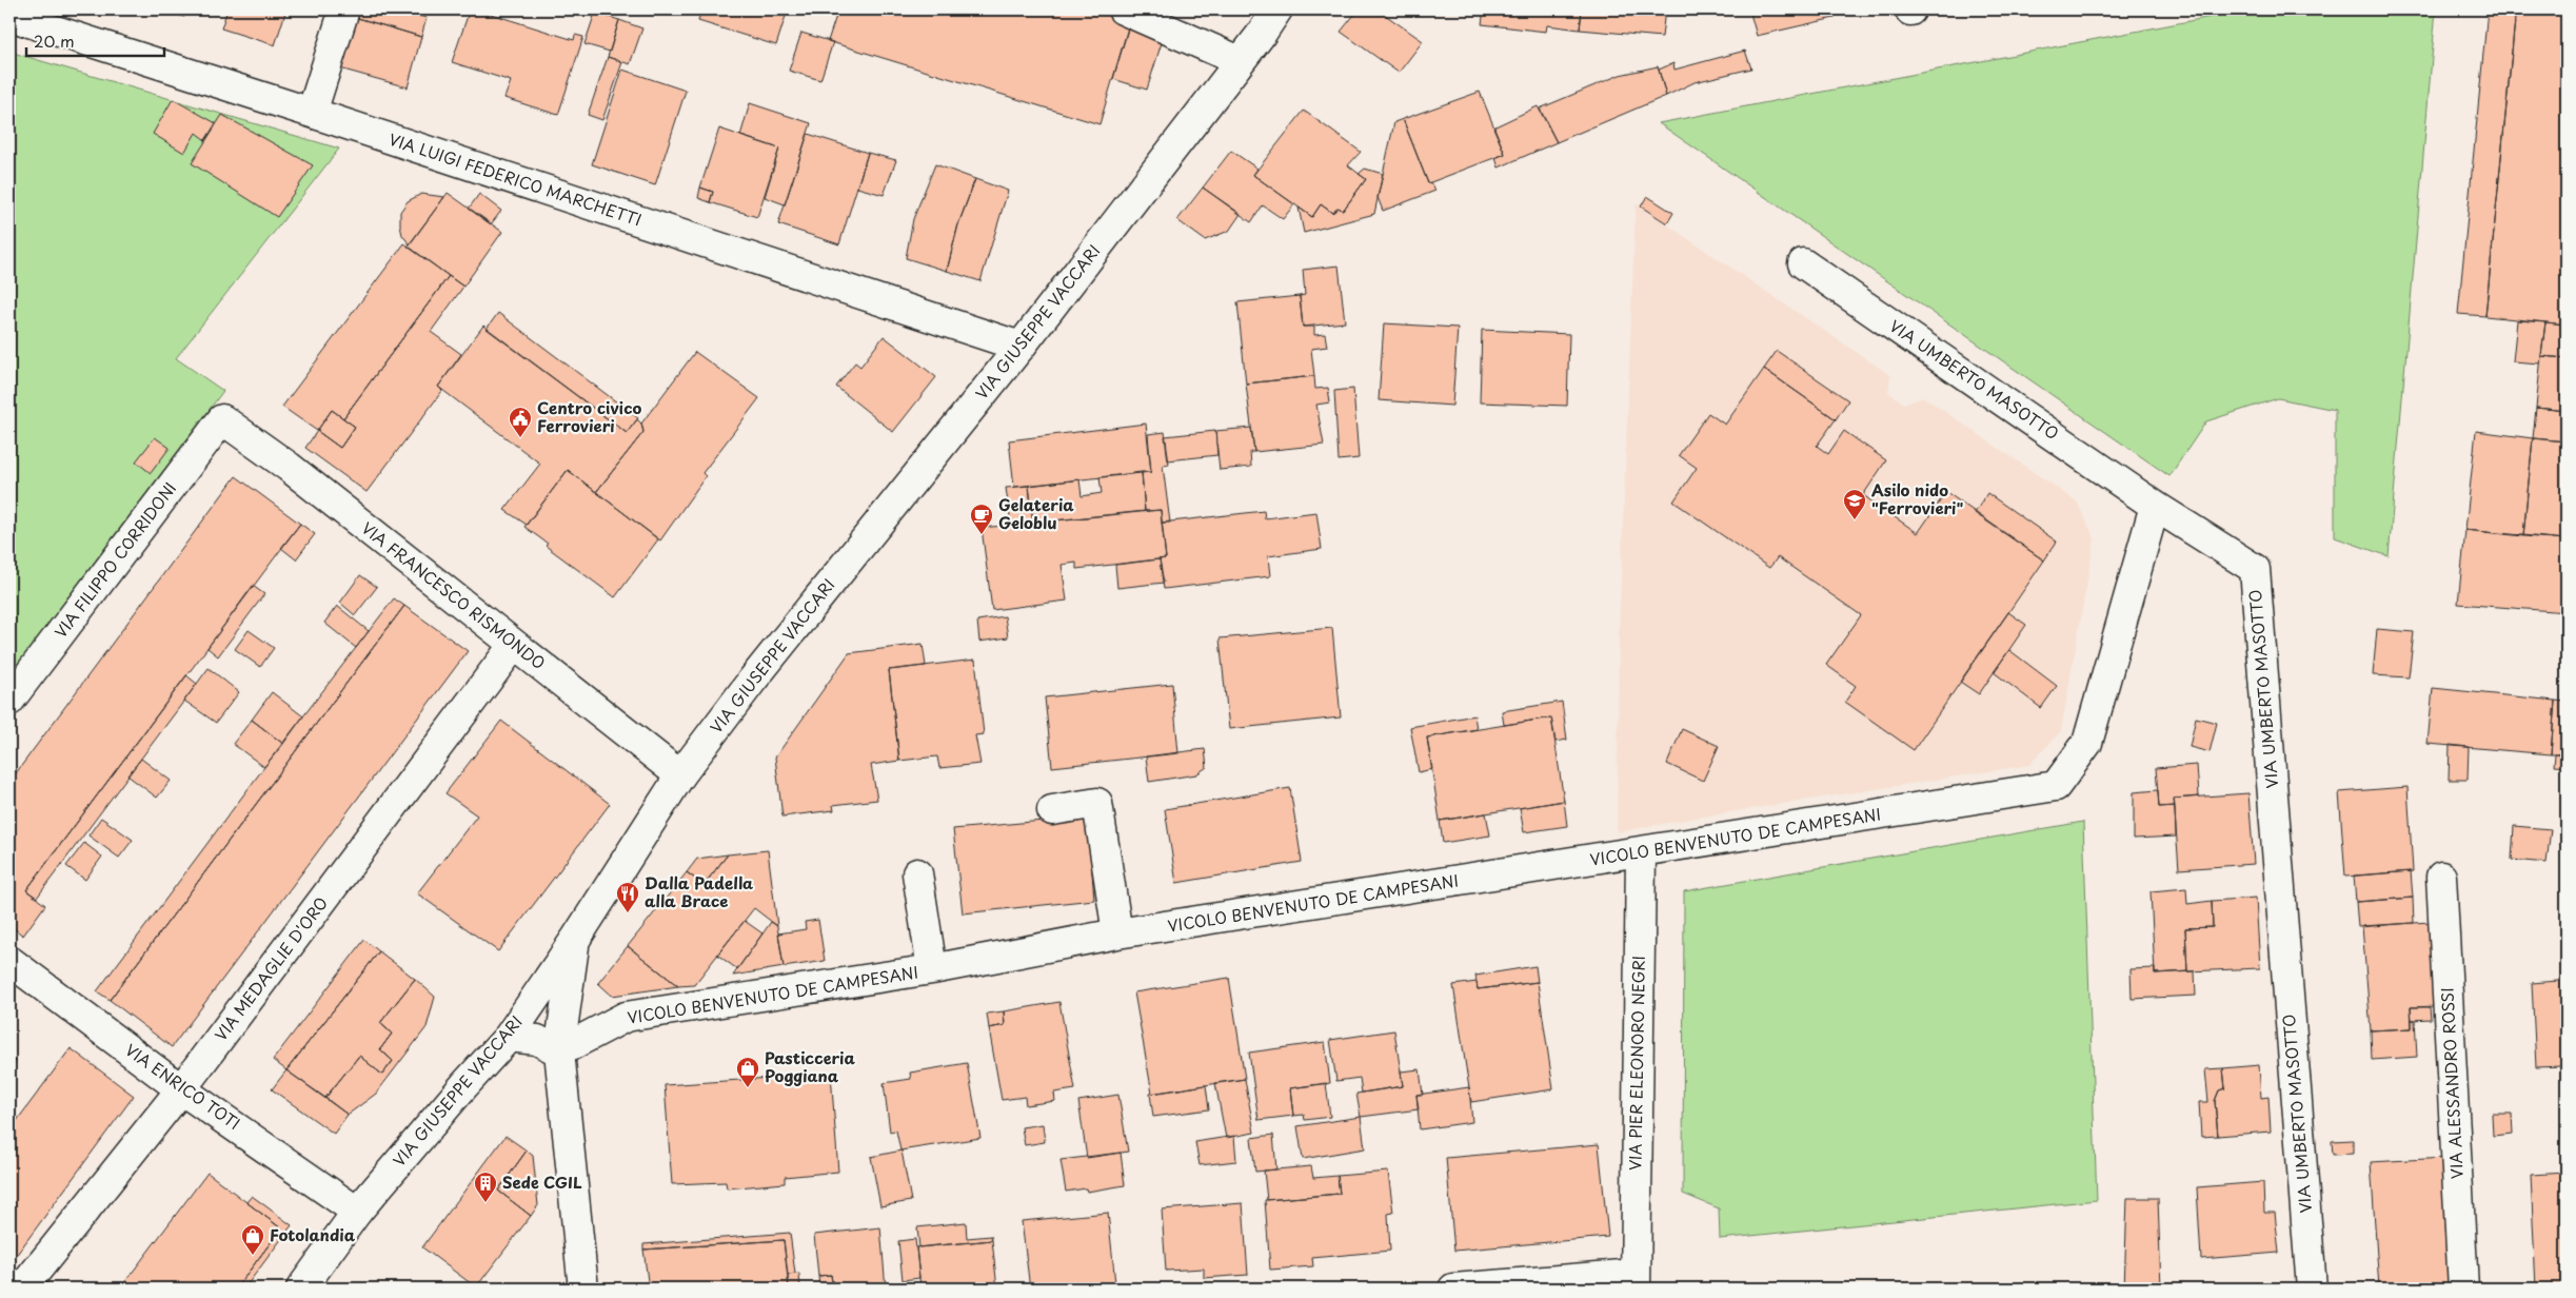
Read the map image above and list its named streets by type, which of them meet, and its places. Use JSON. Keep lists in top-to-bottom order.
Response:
{
  "streets": {
    "street": [
      "VIA LUIGI FEDERICO MARCHETTI",
      "VIA GIUSEPPE VACCARI",
      "VIA UMBERTO MASOTTO",
      "VIA FILIPPO CORRIDONI",
      "VIA FRANCESCO RISMONDO",
      "VICOLO BENVENUTO DE CAMPESANI",
      "VIA MEDAGLIE D'ORO",
      "VIA PIER ELEONORO NEGRI",
      "VIA ALESSANDRO ROSSI",
      "VIA ENRICO TOTI"
    ]
  },
  "crossings": [
    ["VIA LUIGI FEDERICO MARCHETTI", "VIA GIUSEPPE VACCARI"],
    ["VIA GIUSEPPE VACCARI", "VIA FRANCESCO RISMONDO"],
    ["VIA GIUSEPPE VACCARI", "VIA ENRICO TOTI"],
    ["VIA UMBERTO MASOTTO", "VICOLO BENVENUTO DE CAMPESANI"],
    ["VIA FILIPPO CORRIDONI", "VIA FRANCESCO RISMONDO"],
    ["VIA FRANCESCO RISMONDO", "VIA MEDAGLIE D'ORO"],
    ["VICOLO BENVENUTO DE CAMPESANI", "VIA PIER ELEONORO NEGRI"],
    ["VIA MEDAGLIE D'ORO", "VIA ENRICO TOTI"]
  ],
  "places": {
    "public building": ["Centro civico Ferrovieri"],
    "school or university": ["Asilo nido \"Ferrovieri\""],
    "cafe": ["Gelateria Geloblu"],
    "restaurant": ["Dalla Padella alla Brace"],
    "shop": ["Pasticceria Poggiana", "Fotolandia"],
    "building": ["Sede CGIL"]
  },
  "scale_bar": "20 m"
}
